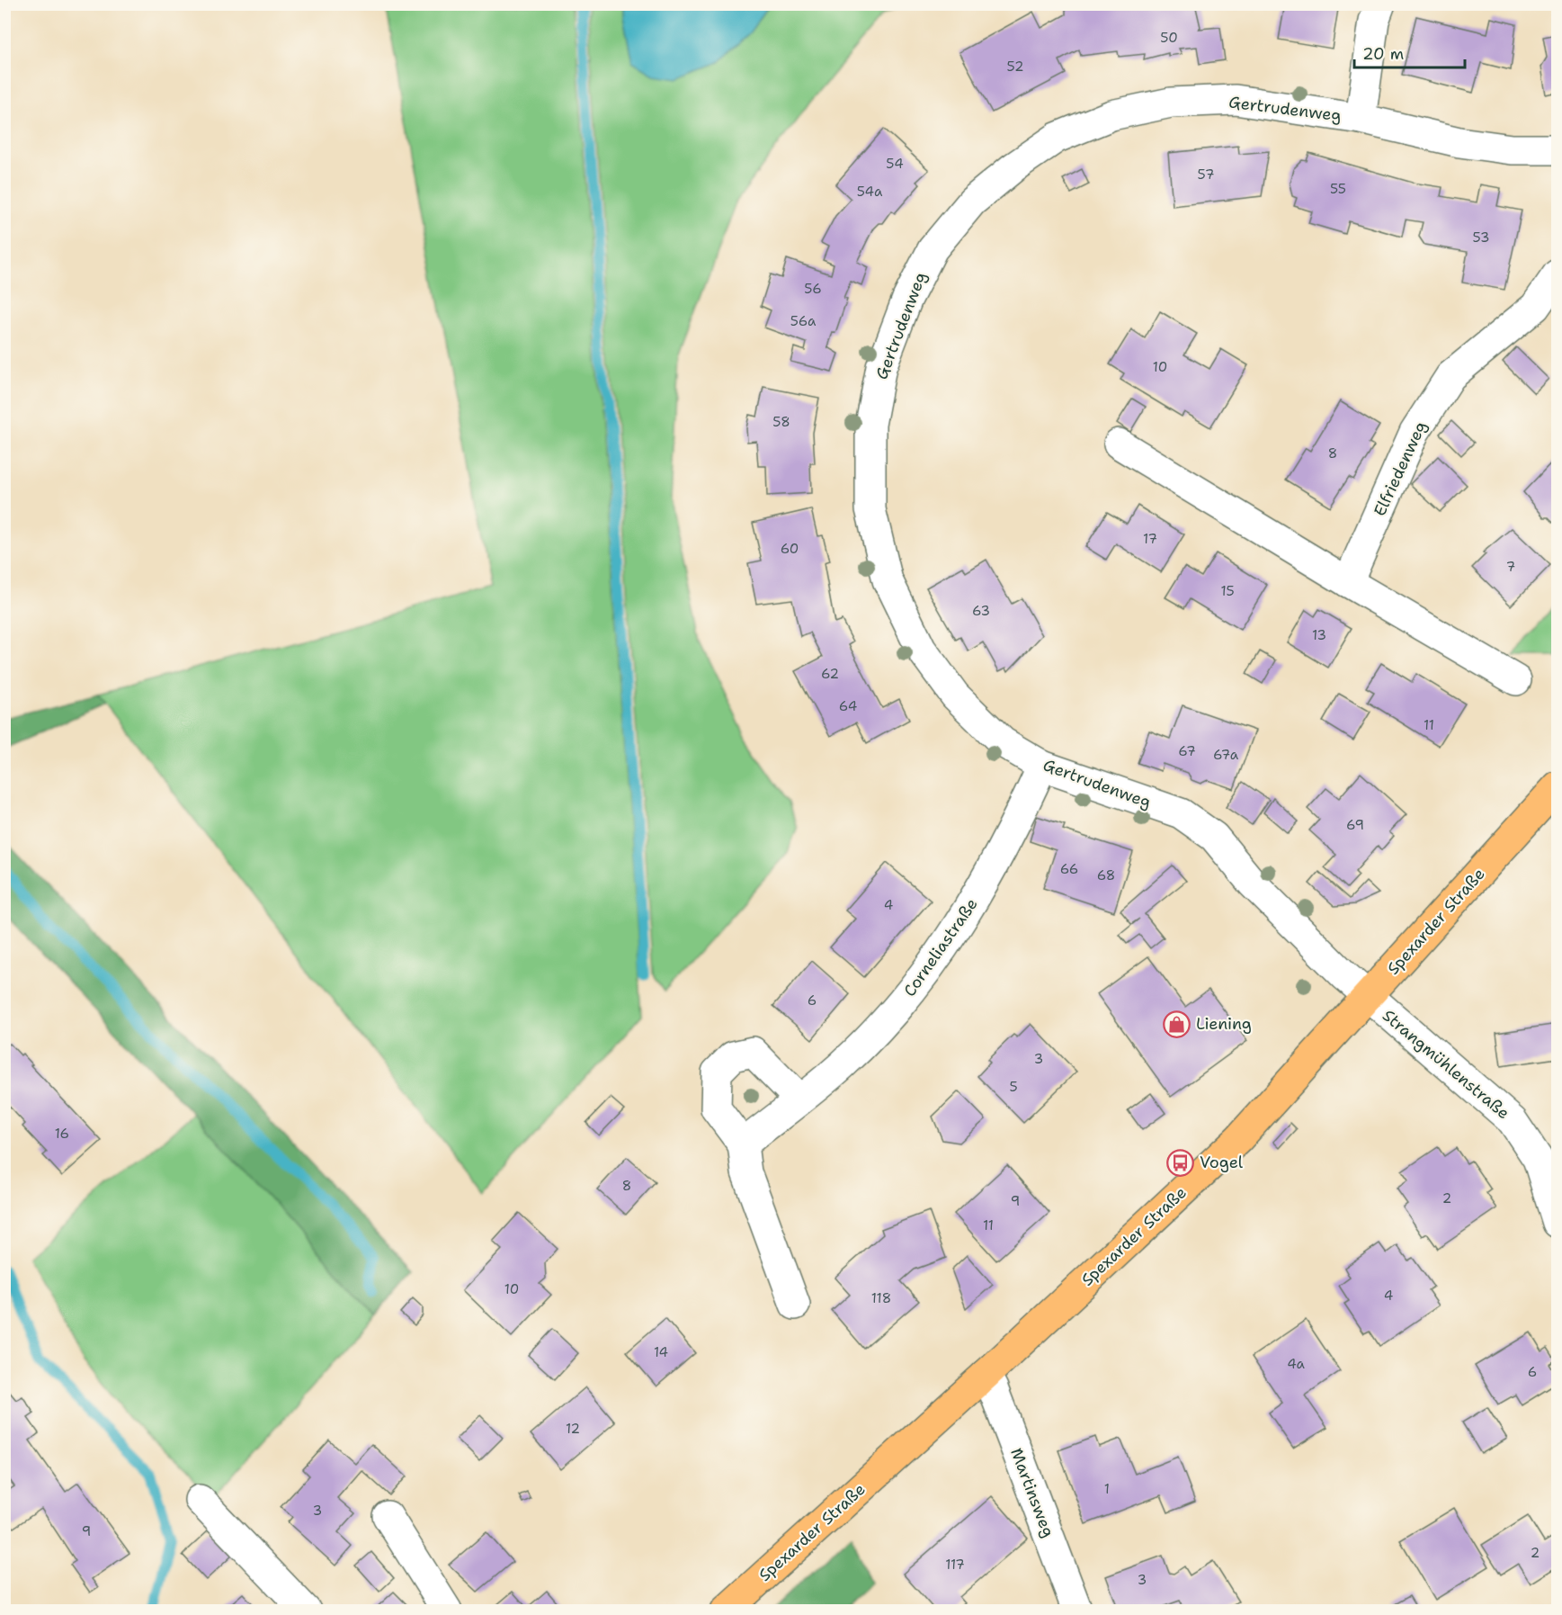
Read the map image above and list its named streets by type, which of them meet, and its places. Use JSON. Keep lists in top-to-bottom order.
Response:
{
  "streets": {
    "main road": ["Spexarder Straße"],
    "street": [
      "Gertrudenweg",
      "Elfriedenweg",
      "Corneliastraße",
      "Strangmühlenstraße",
      "Martinsweg"
    ]
  },
  "crossings": [
    ["Gertrudenweg", "Spexarder Straße"],
    ["Gertrudenweg", "Corneliastraße"],
    ["Gertrudenweg", "Strangmühlenstraße"],
    ["Spexarder Straße", "Strangmühlenstraße"],
    ["Spexarder Straße", "Martinsweg"]
  ],
  "places": {
    "shop": ["Liening"],
    "bus stop": ["Vogel"]
  },
  "house_numbers": [
    "50",
    "52",
    "54",
    "57",
    "55",
    "54a",
    "53",
    "56",
    "56a",
    "10",
    "58",
    "8",
    "17",
    "60",
    "7",
    "15",
    "63",
    "13",
    "62",
    "64",
    "11",
    "67",
    "67a",
    "69",
    "66",
    "68",
    "4",
    "6",
    "3",
    "5",
    "16",
    "8",
    "2",
    "9",
    "11",
    "10",
    "4",
    "118",
    "14",
    "4a",
    "6",
    "12",
    "1",
    "3",
    "9",
    "2",
    "117",
    "3"
  ],
  "scale_bar": "20 m"
}
